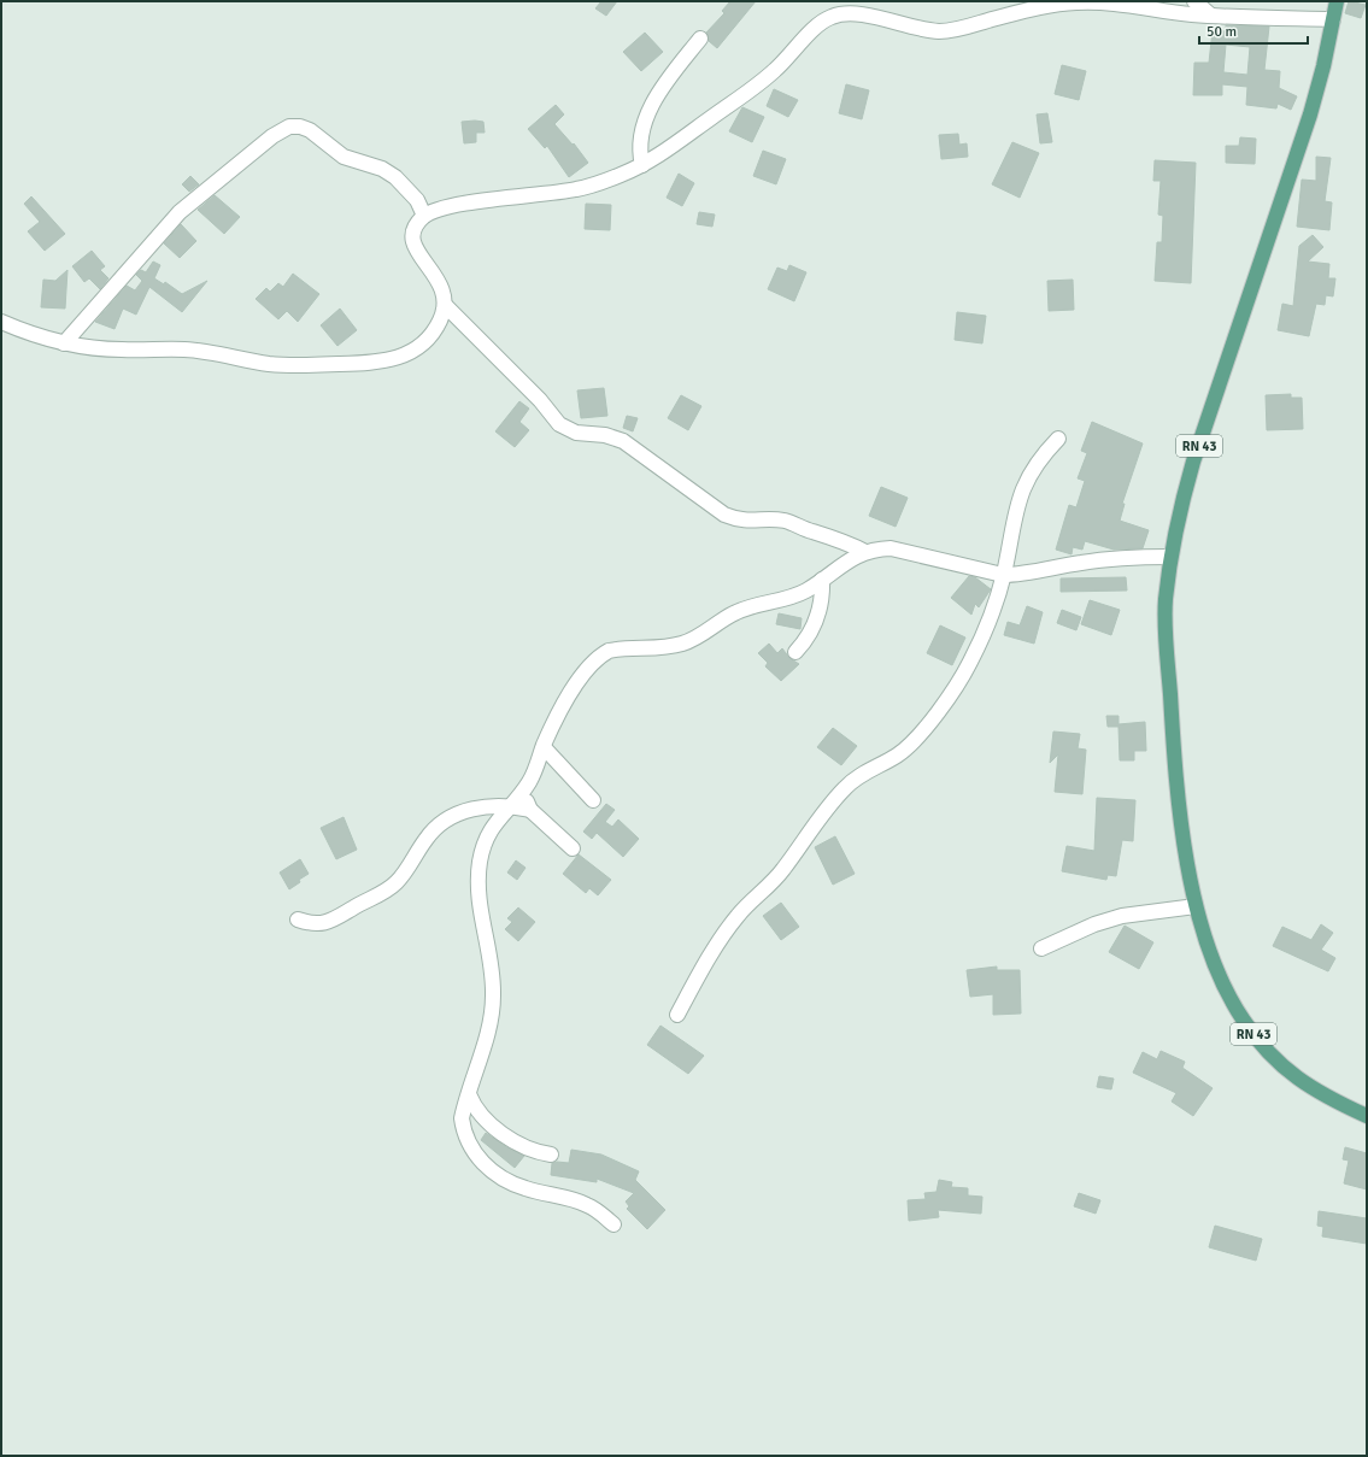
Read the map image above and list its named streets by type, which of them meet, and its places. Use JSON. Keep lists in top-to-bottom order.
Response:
{
  "streets": {
    "main road": ["RN 43"]
  },
  "scale_bar": "50 m"
}
